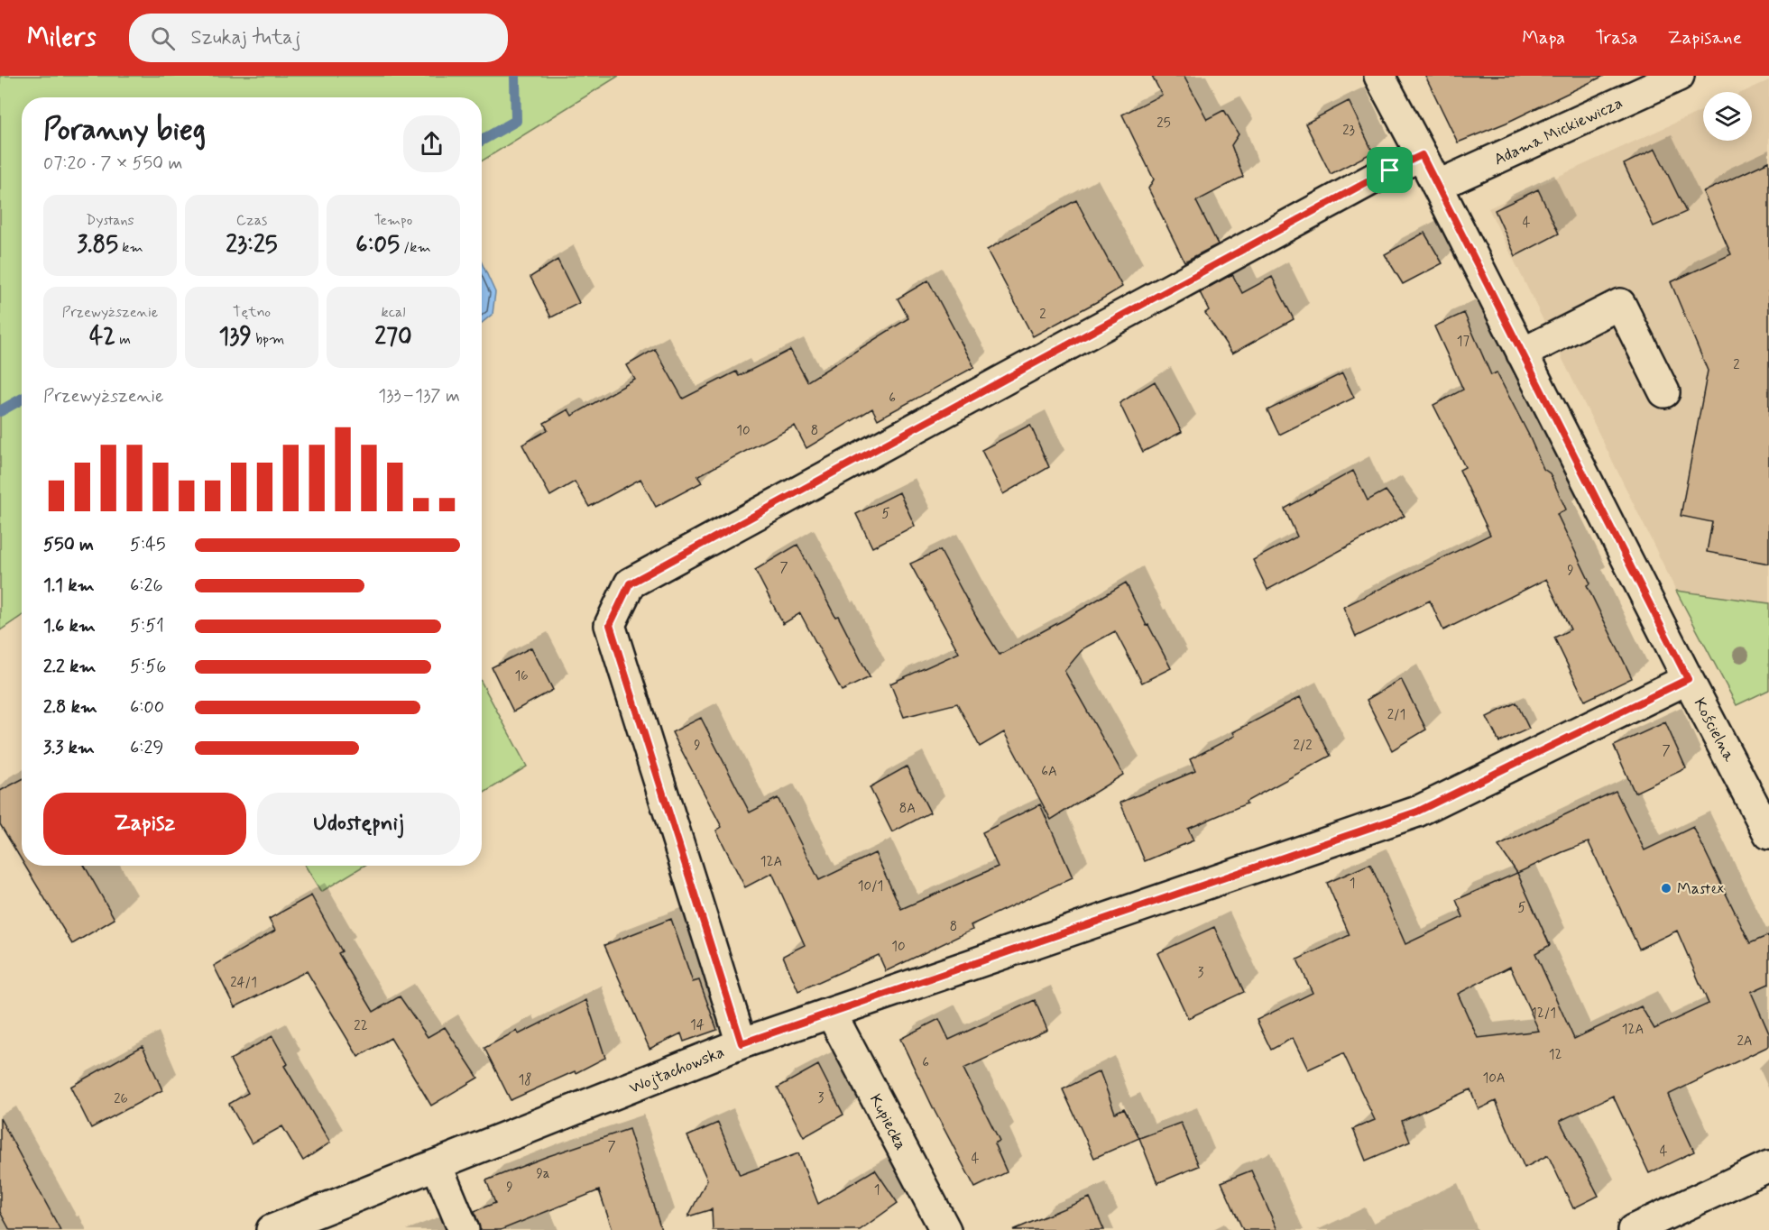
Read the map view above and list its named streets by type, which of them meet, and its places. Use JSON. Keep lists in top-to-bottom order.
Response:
{
  "streets": {
    "street": [
      "Adama Mickiewicza",
      "Kościelna",
      "Wojtachowska",
      "Kupiecka"
    ]
  },
  "crossings": [
    ["Adama Mickiewicza", "Kościelna"],
    ["Kościelna", "Wojtachowska"],
    ["Wojtachowska", "Kupiecka"]
  ],
  "places": ["Mastex"],
  "house_numbers": [
    "25",
    "23",
    "4",
    "2",
    "17",
    "2",
    "6",
    "10",
    "8",
    "5",
    "7",
    "9",
    "16",
    "2/1",
    "9",
    "2/2",
    "7",
    "6A",
    "8A",
    "12A",
    "1",
    "10/1",
    "5",
    "8",
    "10",
    "3",
    "24/1",
    "12/1",
    "14",
    "22",
    "12A",
    "2A",
    "12",
    "6",
    "10A",
    "18",
    "3",
    "26",
    "7",
    "4",
    "4",
    "9a",
    "9",
    "1"
  ],
  "page": {
    "header": "Milers",
    "search": "Szukaj tutaj",
    "nav": ["Mapa", "Trasa", "Zapisane"],
    "heading": ["Poranny bieg", "07:20 · 7 × 550 m"],
    "stats": [
      ["Dystans", "3.85 km"],
      ["Czas", "23:25"],
      ["Tempo", "6:05 /km"],
      ["Przewyższenie", "42 m"],
      ["Tętno", "139 bpm"],
      ["kcal", "270"]
    ],
    "chart": ["Przewyższenie", "133–137 m"],
    "list": [
      {
        "name": "550 m",
        "note": "5:45"
      },
      {
        "name": "1.1 km",
        "note": "6:26"
      },
      {
        "name": "1.6 km",
        "note": "5:51"
      },
      {
        "name": "2.2 km",
        "note": "5:56"
      },
      {
        "name": "2.8 km",
        "note": "6:00"
      },
      {
        "name": "3.3 km",
        "note": "6:29"
      }
    ],
    "buttons": ["Zapisz", "Udostępnij"]
  }
}
